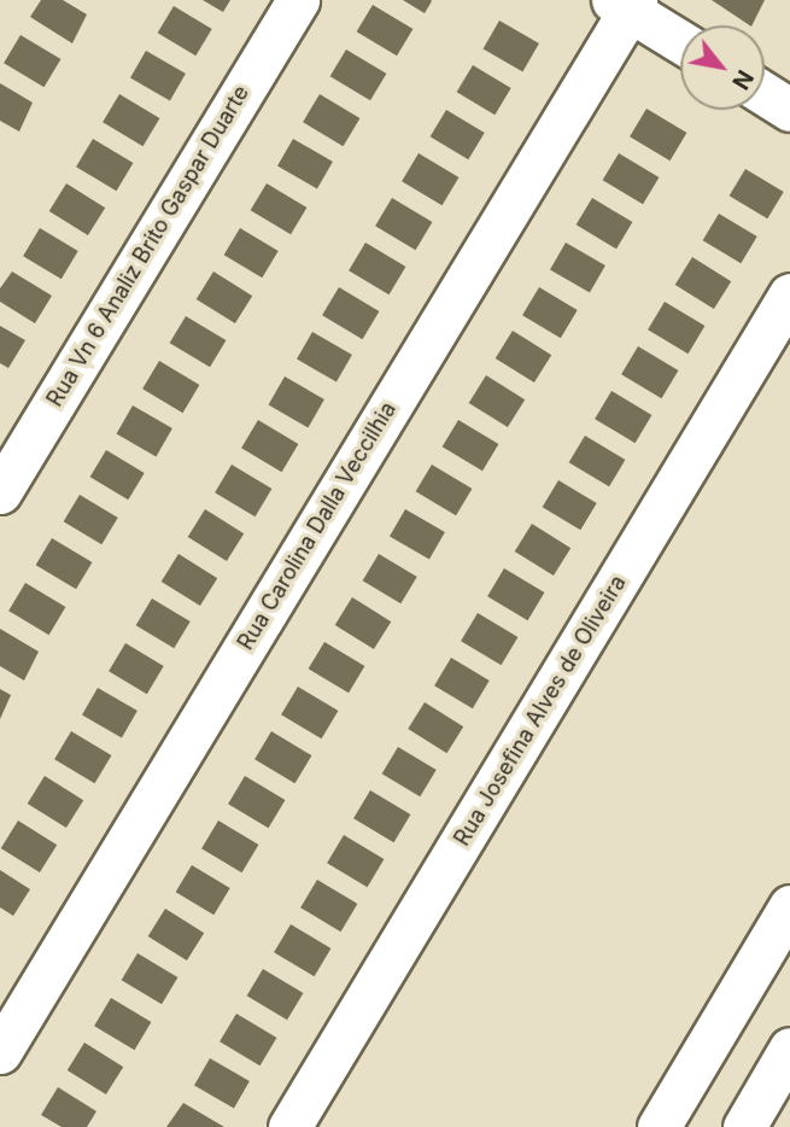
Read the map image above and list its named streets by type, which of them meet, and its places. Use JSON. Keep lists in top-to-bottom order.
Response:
{
  "streets": {
    "street": ["Rua Vn 6 Analiz Brito Gaspar Duarte", "Rua Carolina Dalla Veccilhia", "Rua Josefina Alves de Oliveira"]
  },
  "north": "bottom right"
}
